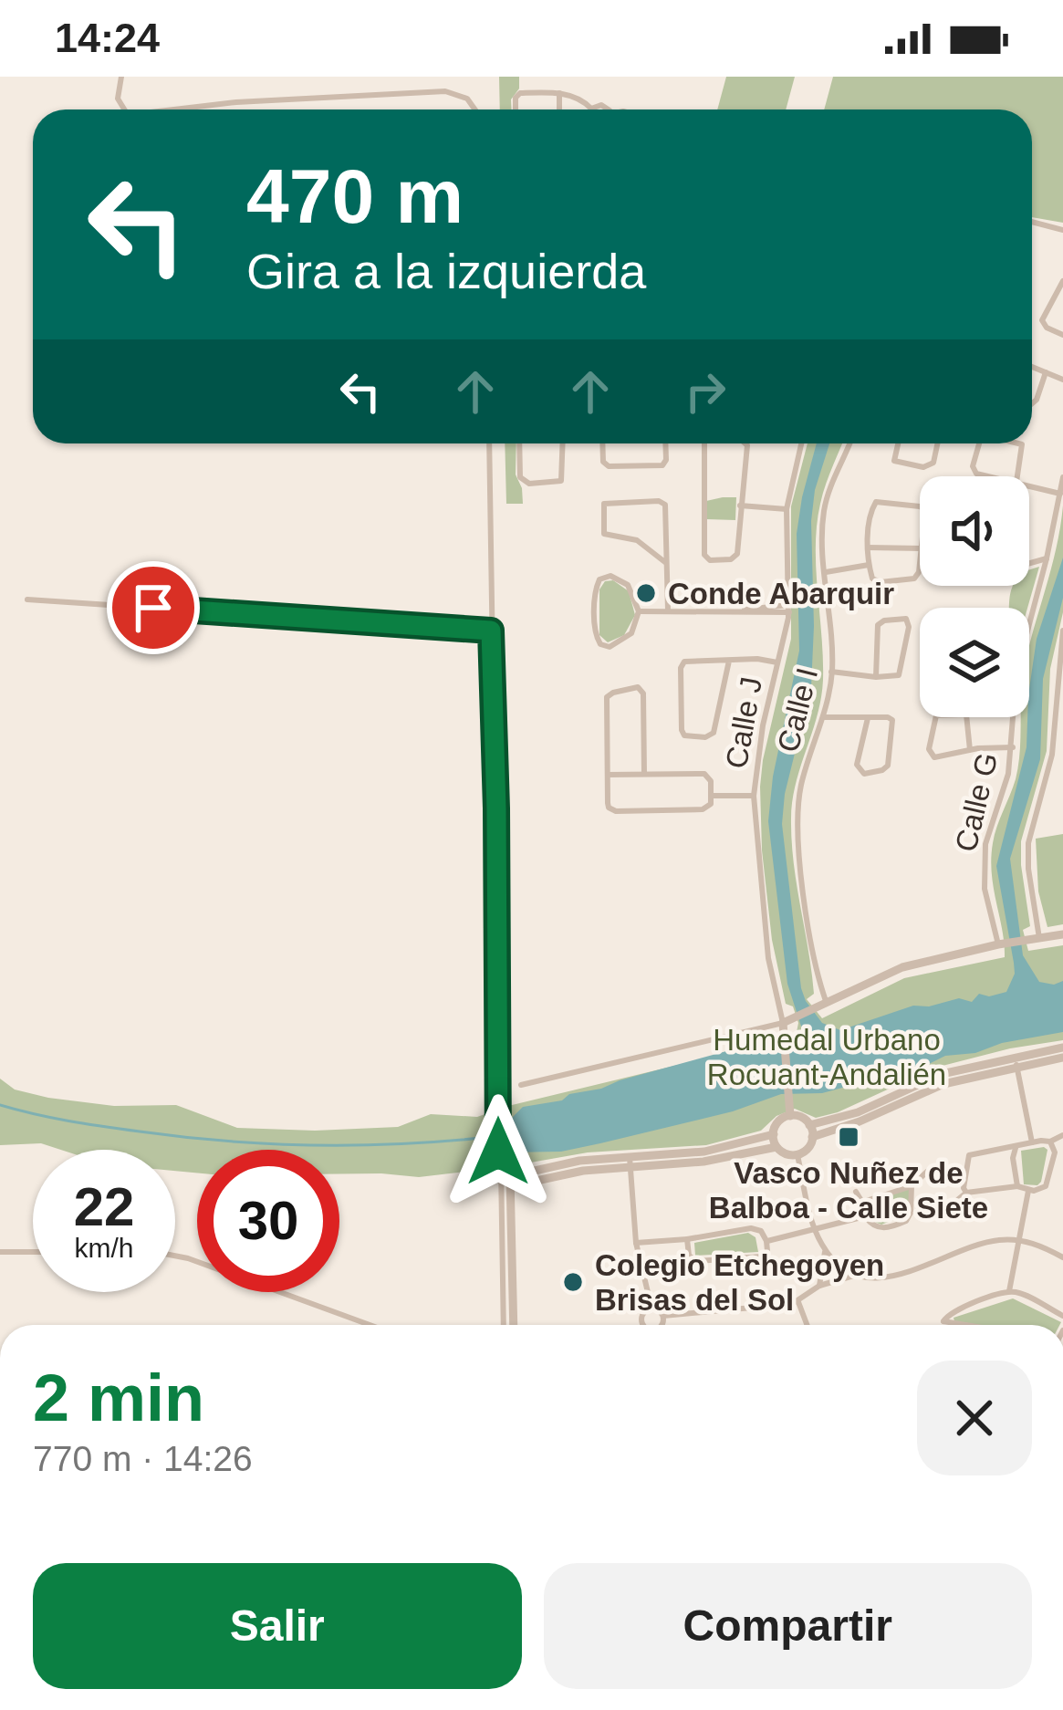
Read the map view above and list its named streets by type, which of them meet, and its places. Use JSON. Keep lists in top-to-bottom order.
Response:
{
  "streets": {
    "street": ["Calle I", "Calle J", "Calle G"]
  },
  "parks": ["Humedal Urbano Rocuant-Andalién"],
  "places": {
    "other": ["Conde Abarquir", "Colegio Etchegoyen Brisas del Sol"],
    "transit": ["Vasco Nuñez de Balboa - Calle Siete"]
  },
  "page": {
    "status": "14:24",
    "turn": ["470 m", "Gira a la izquierda"],
    "speed": "22 km/h",
    "limit": "30",
    "heading": ["2 min", "770 m · 14:26"],
    "buttons": ["Salir", "Compartir"]
  }
}
